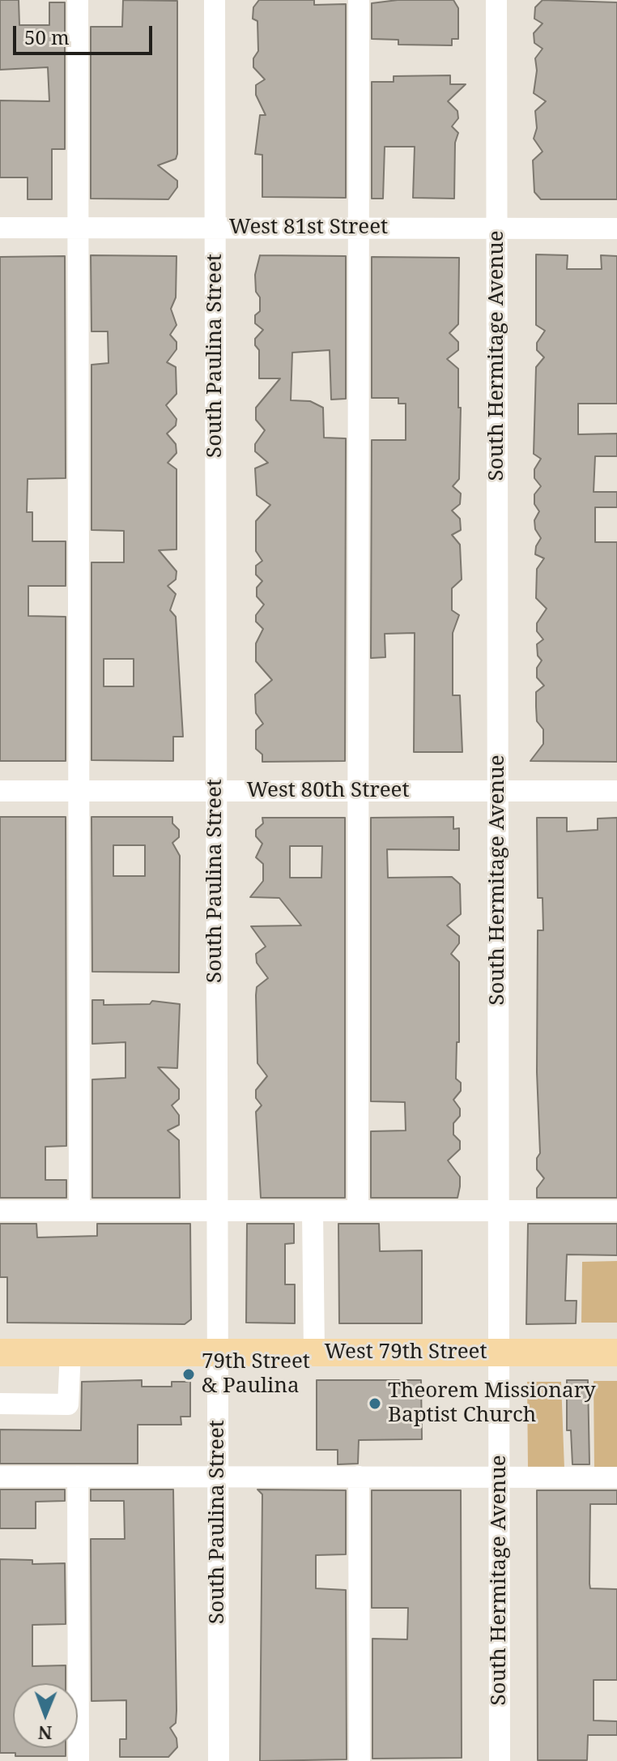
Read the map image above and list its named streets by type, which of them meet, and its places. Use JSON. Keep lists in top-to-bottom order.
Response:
{
  "streets": {
    "main road": ["West 79th Street"],
    "street": [
      "West 81st Street",
      "South Paulina Street",
      "South Hermitage Avenue",
      "West 80th Street"
    ]
  },
  "crossings": [
    ["West 81st Street", "South Paulina Street"],
    ["West 81st Street", "South Hermitage Avenue"],
    ["South Paulina Street", "West 80th Street"],
    ["South Paulina Street", "West 79th Street"],
    ["South Hermitage Avenue", "West 80th Street"],
    ["South Hermitage Avenue", "West 79th Street"]
  ],
  "places": ["79th Street & Paulina", "Theorem Missionary Baptist Church"],
  "scale_bar": "50 m",
  "north": "bottom"
}
